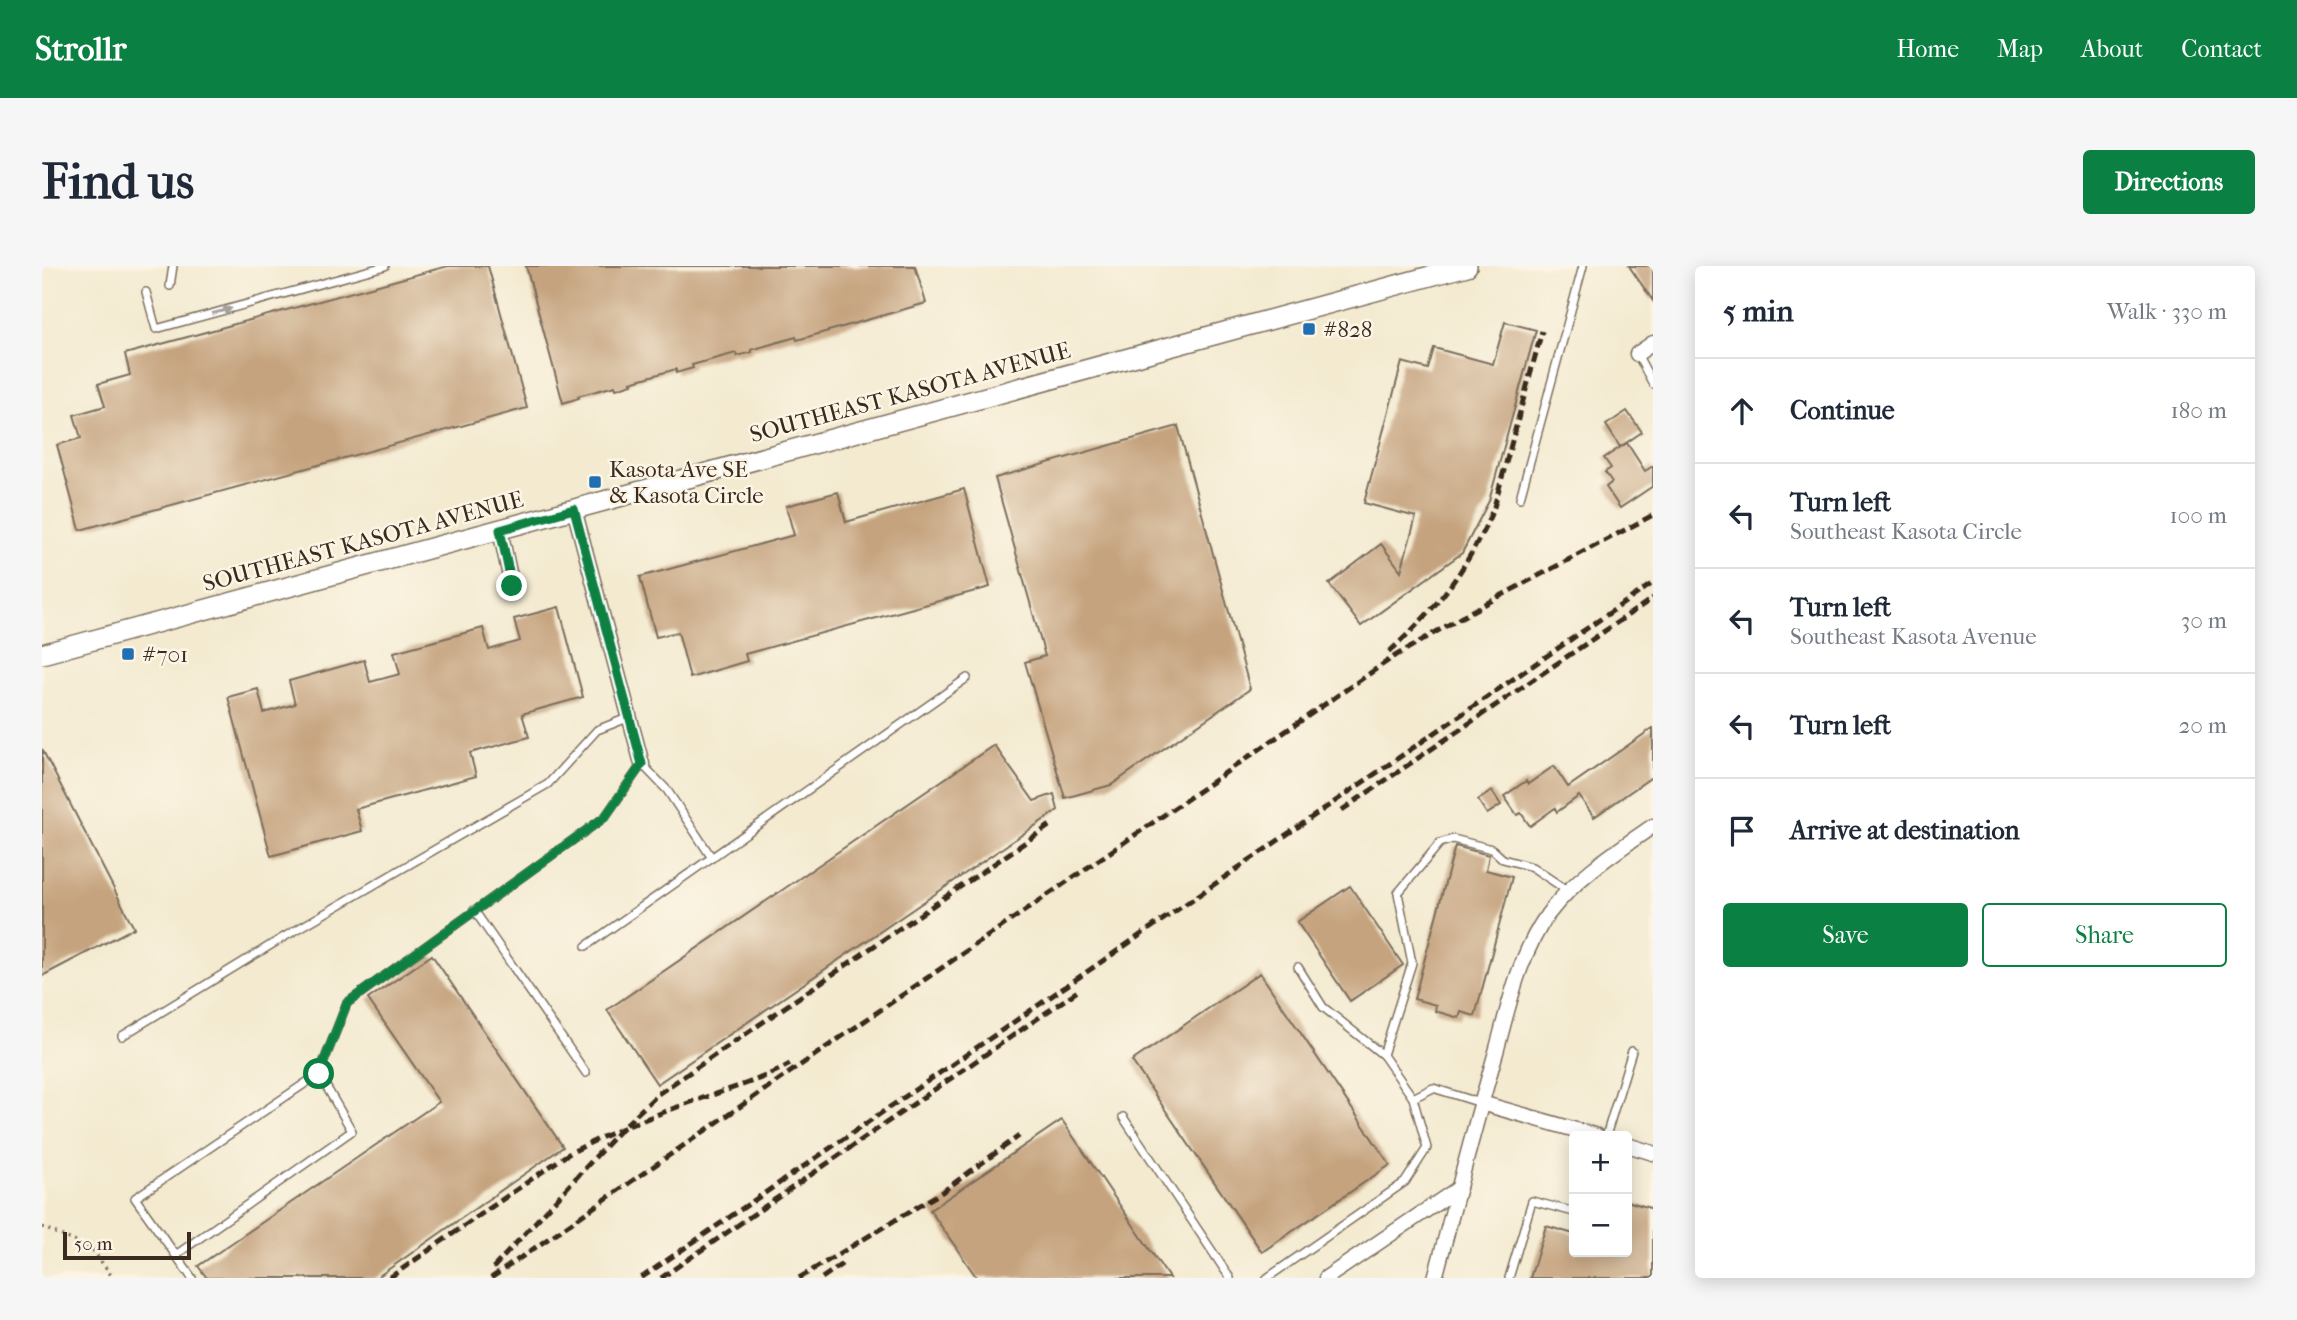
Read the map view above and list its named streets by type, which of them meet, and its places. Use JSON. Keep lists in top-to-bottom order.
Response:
{
  "streets": {
    "street": ["SOUTHEAST KASOTA AVENUE"]
  },
  "places": {
    "transit": ["#828", "Kasota Ave SE & Kasota Circle", "#701"]
  },
  "scale_bar": "50 m",
  "page": {
    "header": "Strollr",
    "nav": [
      "Home",
      "Map",
      "About",
      "Contact"
    ],
    "buttons": [
      "Directions",
      ["Save", "Share"]
    ],
    "title": "Find us",
    "heading": ["5 min", "Walk · 330 m"],
    "list": [
      ["Continue", "180 m"],
      ["Turn left", "Southeast Kasota Circle", "100 m"],
      ["Turn left", "Southeast Kasota Avenue", "30 m"],
      ["Turn left", "20 m"],
      "Arrive at destination"
    ],
    "map_buttons": ["+", "−"],
    "scale": "50 m"
  }
}
